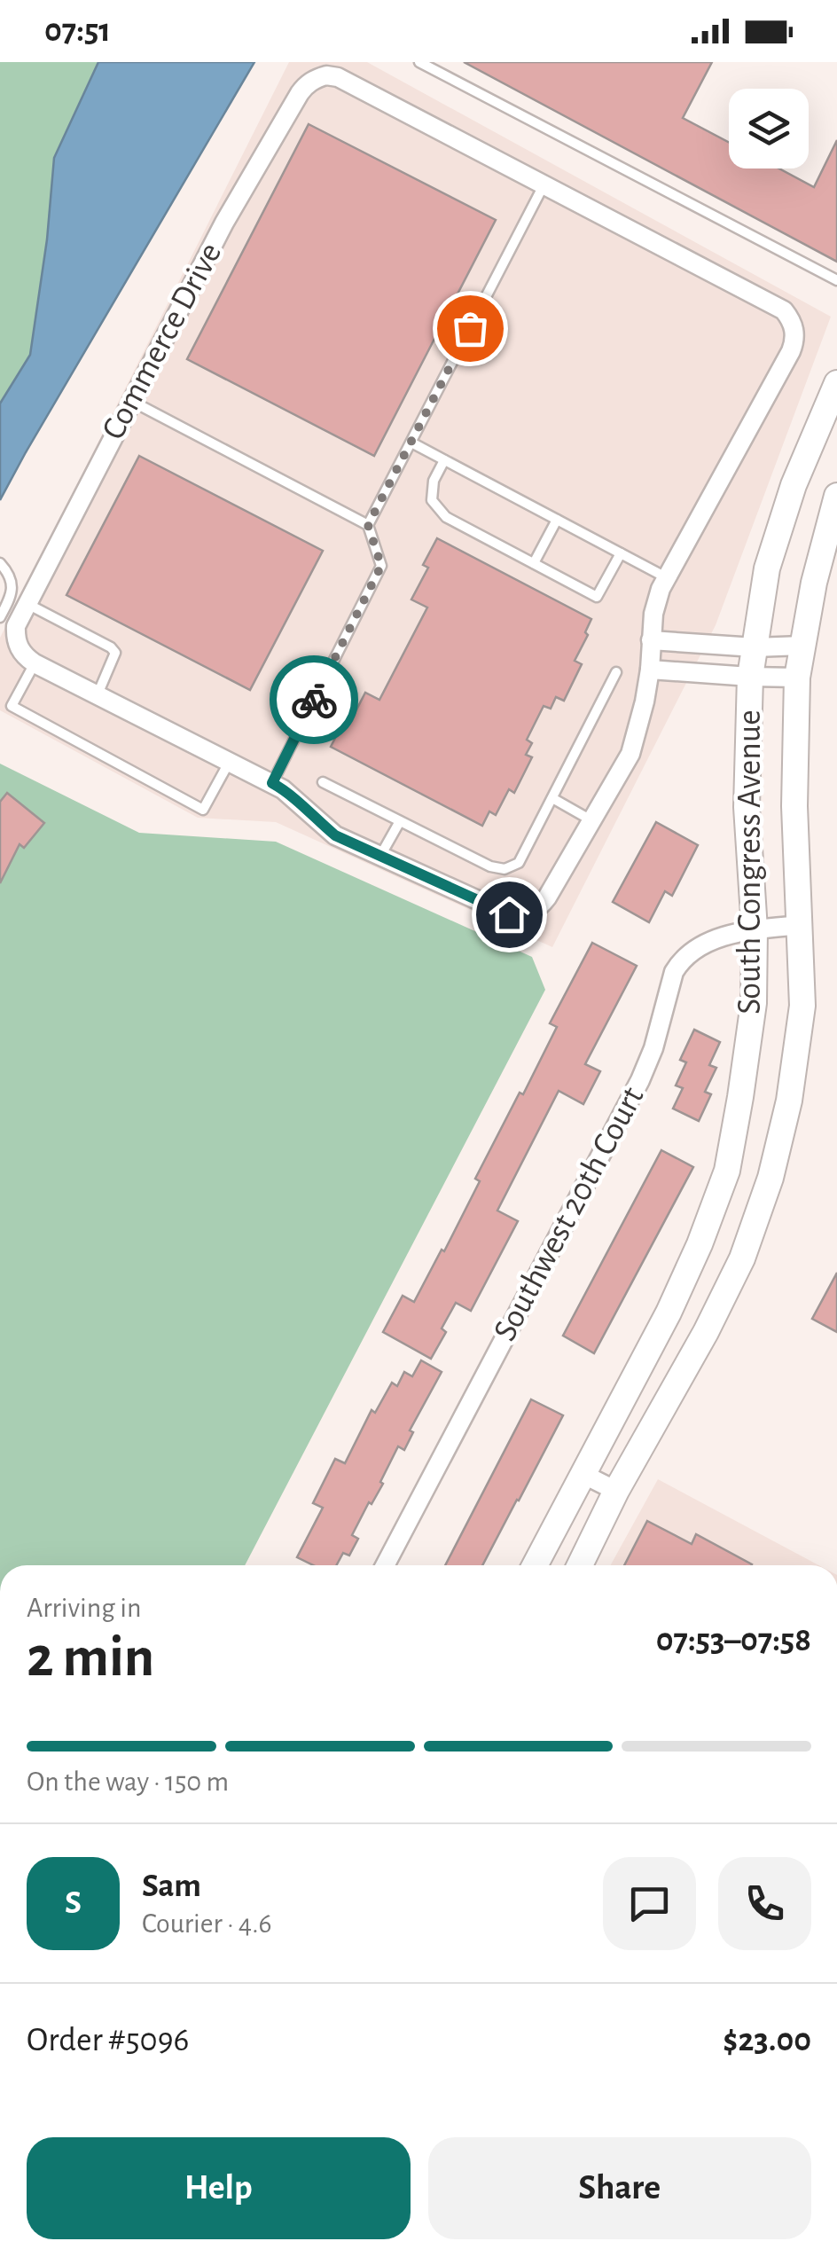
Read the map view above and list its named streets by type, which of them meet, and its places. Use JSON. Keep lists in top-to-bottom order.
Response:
{
  "streets": {
    "main road": ["South Congress Avenue"],
    "street": ["Commerce Drive", "Southwest 20th Court"]
  },
  "crossings": [
    ["South Congress Avenue", "Southwest 20th Court"]
  ],
  "page": {
    "status": "07:51",
    "heading": ["2 min", "Arriving in", "07:53–07:58"],
    "panel": [
      "Sam",
      "Courier · 4.6",
      "Order #5096",
      "$23.00"
    ],
    "bar": "On the way · 150 m",
    "round": "S",
    "buttons": ["Help", "Share"]
  }
}
